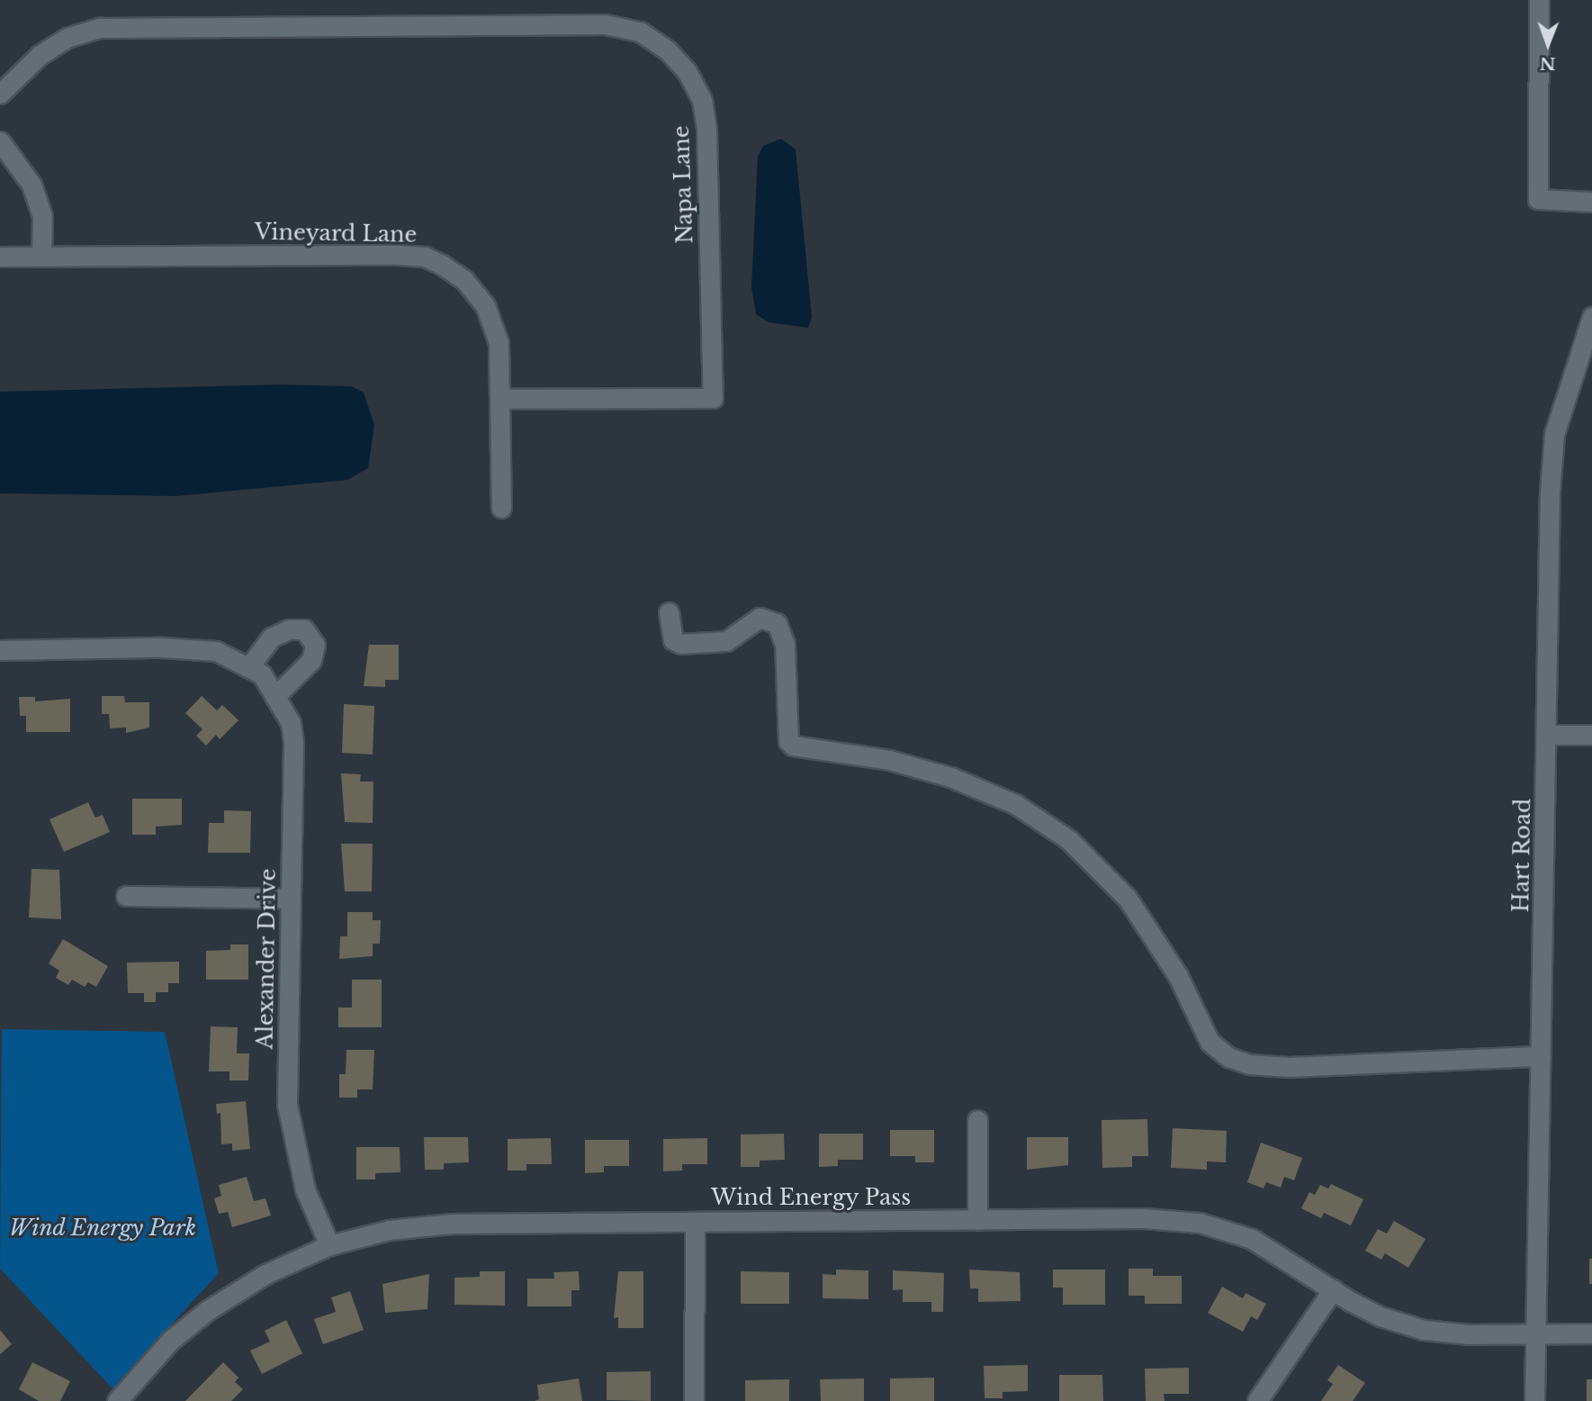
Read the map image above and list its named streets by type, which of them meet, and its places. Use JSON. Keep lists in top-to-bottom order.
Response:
{
  "streets": {
    "street": [
      "Napa Lane",
      "Vineyard Lane",
      "Hart Road",
      "Alexander Drive",
      "Wind Energy Pass"
    ]
  },
  "crossings": [
    ["Napa Lane", "Vineyard Lane"],
    ["Hart Road", "Wind Energy Pass"],
    ["Alexander Drive", "Wind Energy Pass"]
  ],
  "parks": ["Wind Energy Park"],
  "north": "bottom"
}
